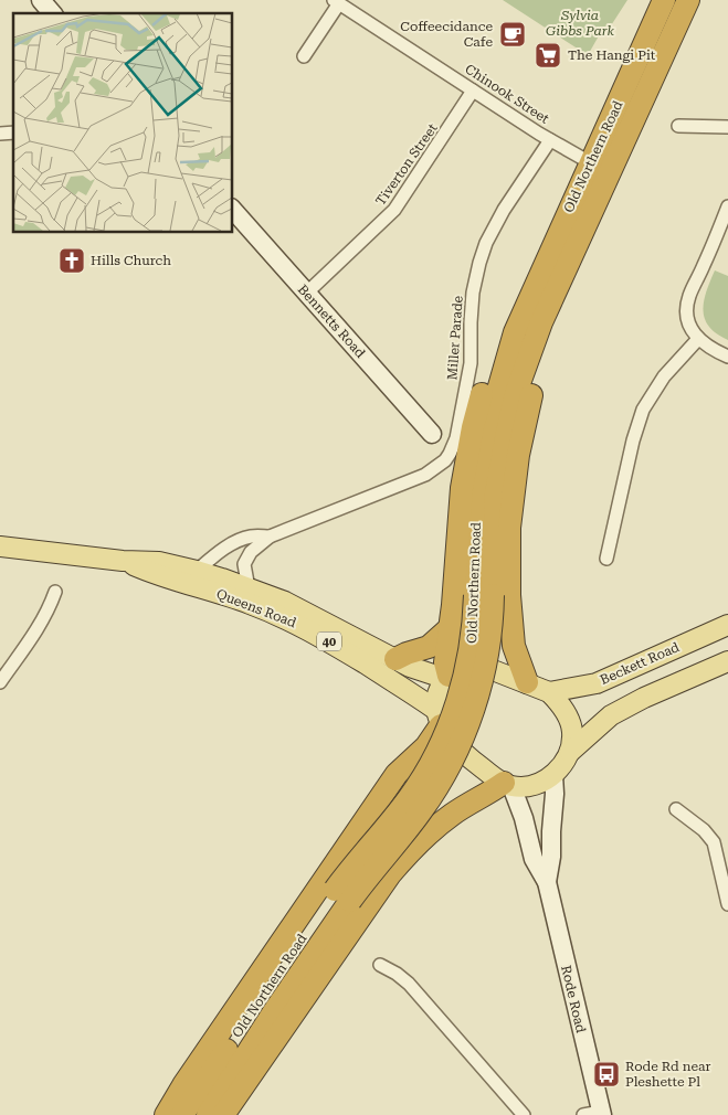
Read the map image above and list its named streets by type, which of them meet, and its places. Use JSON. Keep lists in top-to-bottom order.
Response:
{
  "streets": {
    "highway": ["Old Northern Road"],
    "main road": [
      "Bennetts Road",
      "Queens Road",
      "40",
      "Beckett Road",
      "Rode Road"
    ],
    "street": ["Chinook Street", "Tiverton Street", "Miller Parade"]
  },
  "crossings": [
    ["Chinook Street", "Old Northern Road"],
    ["Chinook Street", "Tiverton Street"],
    ["Chinook Street", "Miller Parade"],
    ["Tiverton Street", "Bennetts Road"],
    ["Miller Parade", "Queens Road"],
    ["Queens Road", "40"],
    ["Queens Road", "Beckett Road"],
    ["Queens Road", "Rode Road"],
    ["40", "Beckett Road"],
    ["40", "Rode Road"],
    ["Beckett Road", "Rode Road"]
  ],
  "parks": ["Sylvia Gibbs Park"],
  "places": {
    "cafe": ["Coffeecidance Cafe"],
    "supermarket": ["The Hangi Pit"],
    "church": ["Hills Church"],
    "bus stop": ["Rode Rd near Pleshette Pl"]
  }
}
